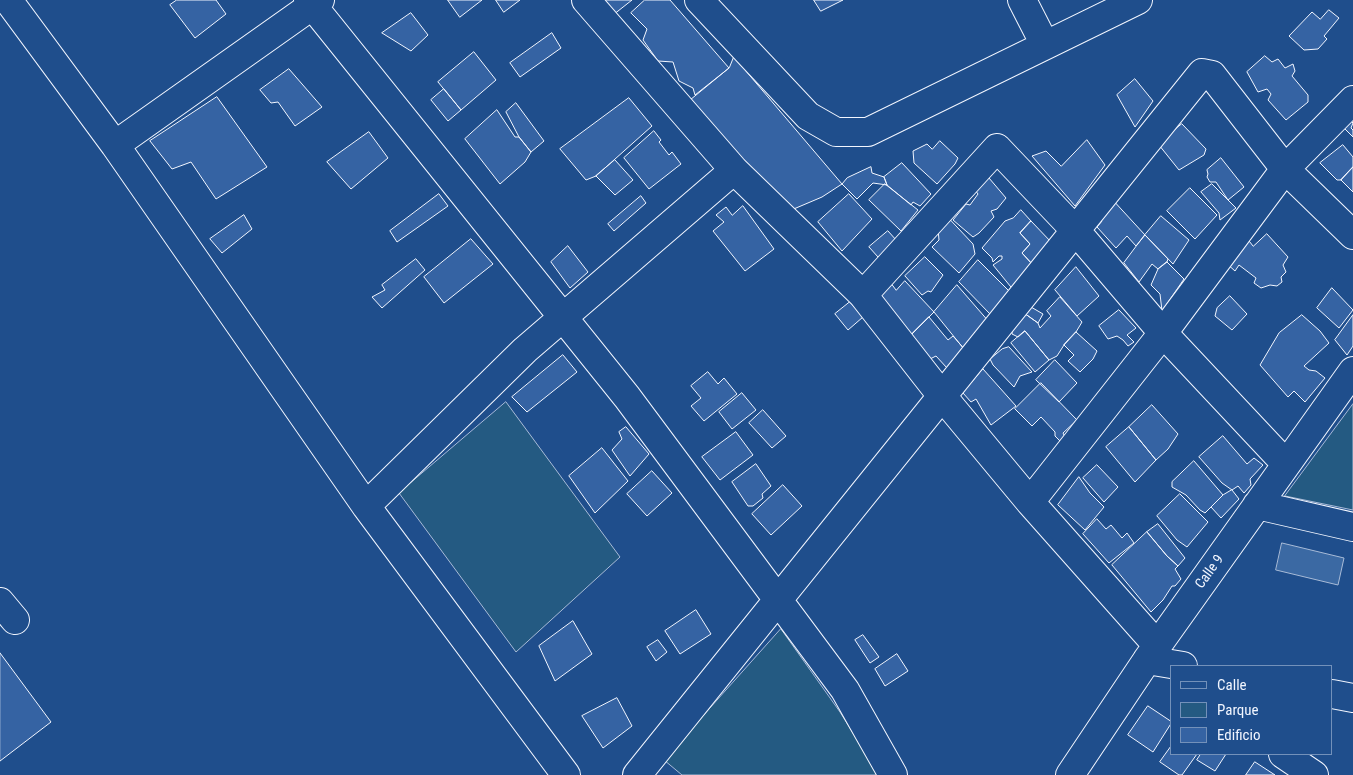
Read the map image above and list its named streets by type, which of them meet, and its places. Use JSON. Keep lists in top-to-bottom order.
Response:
{
  "streets": {
    "street": ["Calle 9"]
  },
  "legend": ["Calle", "Parque", "Edificio"]
}
